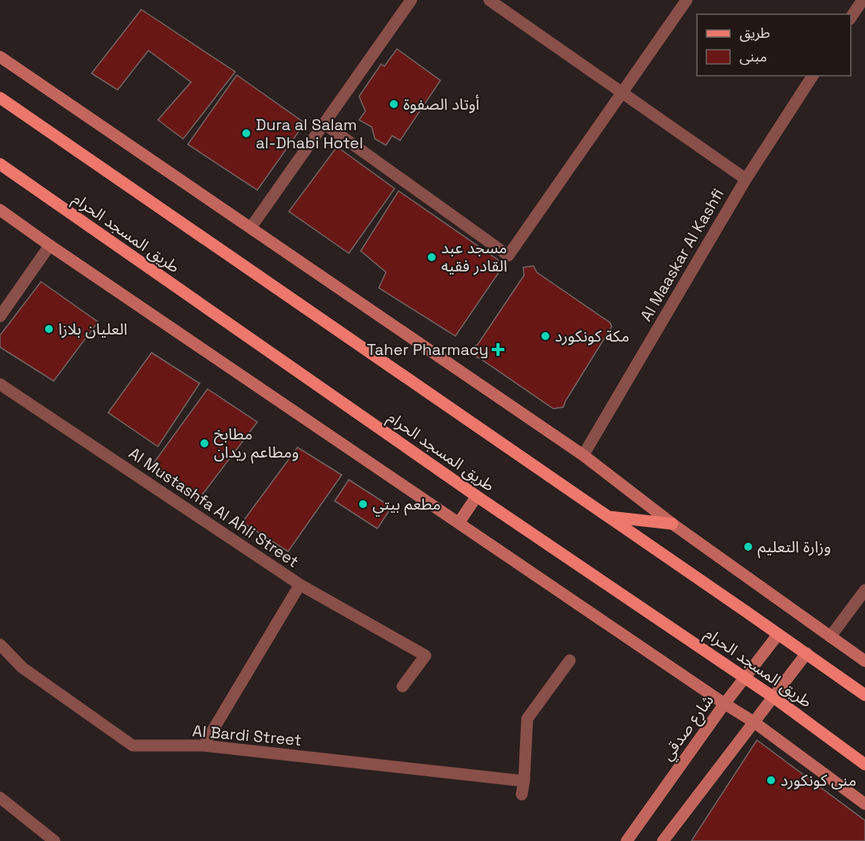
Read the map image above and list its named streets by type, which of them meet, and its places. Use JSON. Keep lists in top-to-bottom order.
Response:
{
  "streets": {
    "main road": ["طريق المسجد الحرام"],
    "street": [
      "Al Maaskar Al Kashfi",
      "Al Mustashfa Al Ahli Street",
      "شارع صدقي",
      "Al Bardi Street"
    ]
  },
  "crossings": [
    ["طريق المسجد الحرام", "شارع صدقي"],
    ["Al Mustashfa Al Ahli Street", "Al Bardi Street"]
  ],
  "places": {
    "other": [
      "أوتاد الصفوة",
      "Dura al Salam al-Dhabi Hotel",
      "مسجد عبد القادر فقيه",
      "العليان بلازا",
      "مكة كونكورد",
      "مطابخ ومطاعم ريدان",
      "مطعم بيتي",
      "وزارة التعليم",
      "منى كونكورد"
    ],
    "health": ["Taher Pharmacy"]
  },
  "legend": ["طريق", "مبنى"]
}
